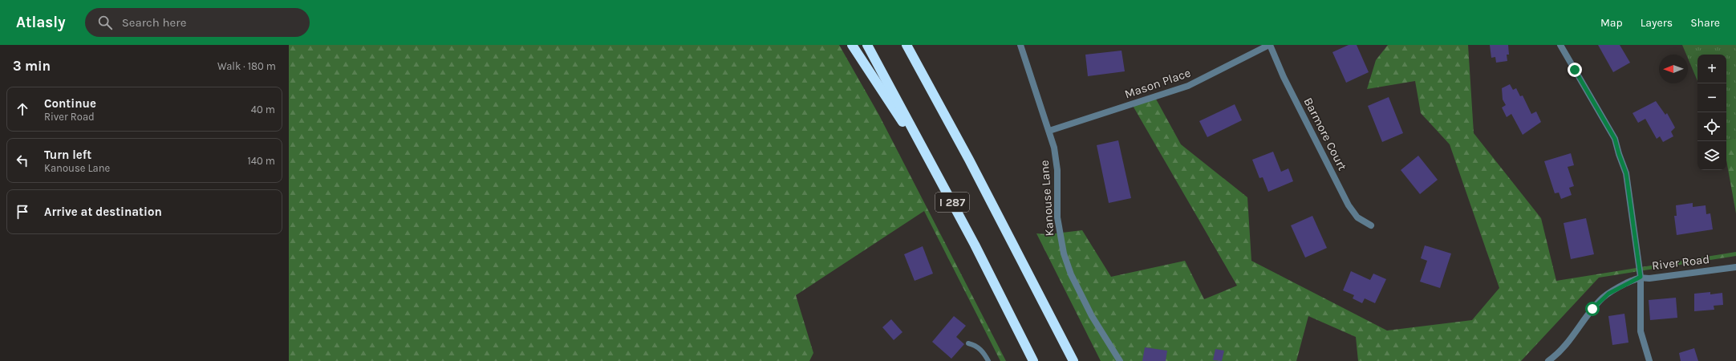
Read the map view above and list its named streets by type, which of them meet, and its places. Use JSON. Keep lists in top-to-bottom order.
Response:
{
  "streets": {
    "highway": ["I 287"],
    "street": [
      "Mason Place",
      "Barmore Court",
      "Kanouse Lane",
      "River Road"
    ]
  },
  "crossings": [
    ["Mason Place", "Barmore Court"],
    ["Mason Place", "Kanouse Lane"]
  ],
  "north": "left",
  "page": {
    "header": "Atlasly",
    "search": "Search here",
    "nav": ["Map", "Layers", "Share"],
    "heading": ["3 min", "Walk · 180 m"],
    "map_buttons": ["+", "−"],
    "list": [
      ["Continue", "River Road", "40 m"],
      ["Turn left", "Kanouse Lane", "140 m"],
      "Arrive at destination"
    ]
  }
}
